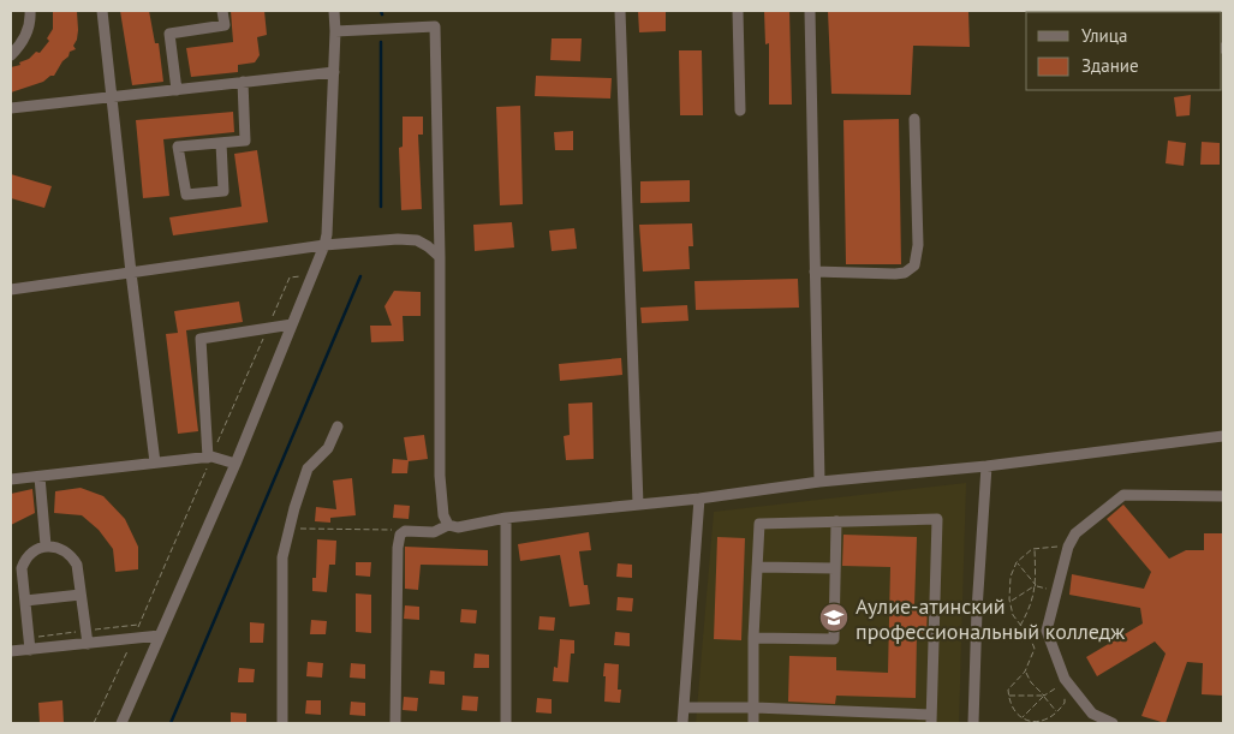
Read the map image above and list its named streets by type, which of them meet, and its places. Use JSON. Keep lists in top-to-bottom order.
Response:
{
  "places": {
    "school or university": ["Аулие-атинский профессиональный колледж"]
  },
  "legend": ["Улица", "Здание"]
}
